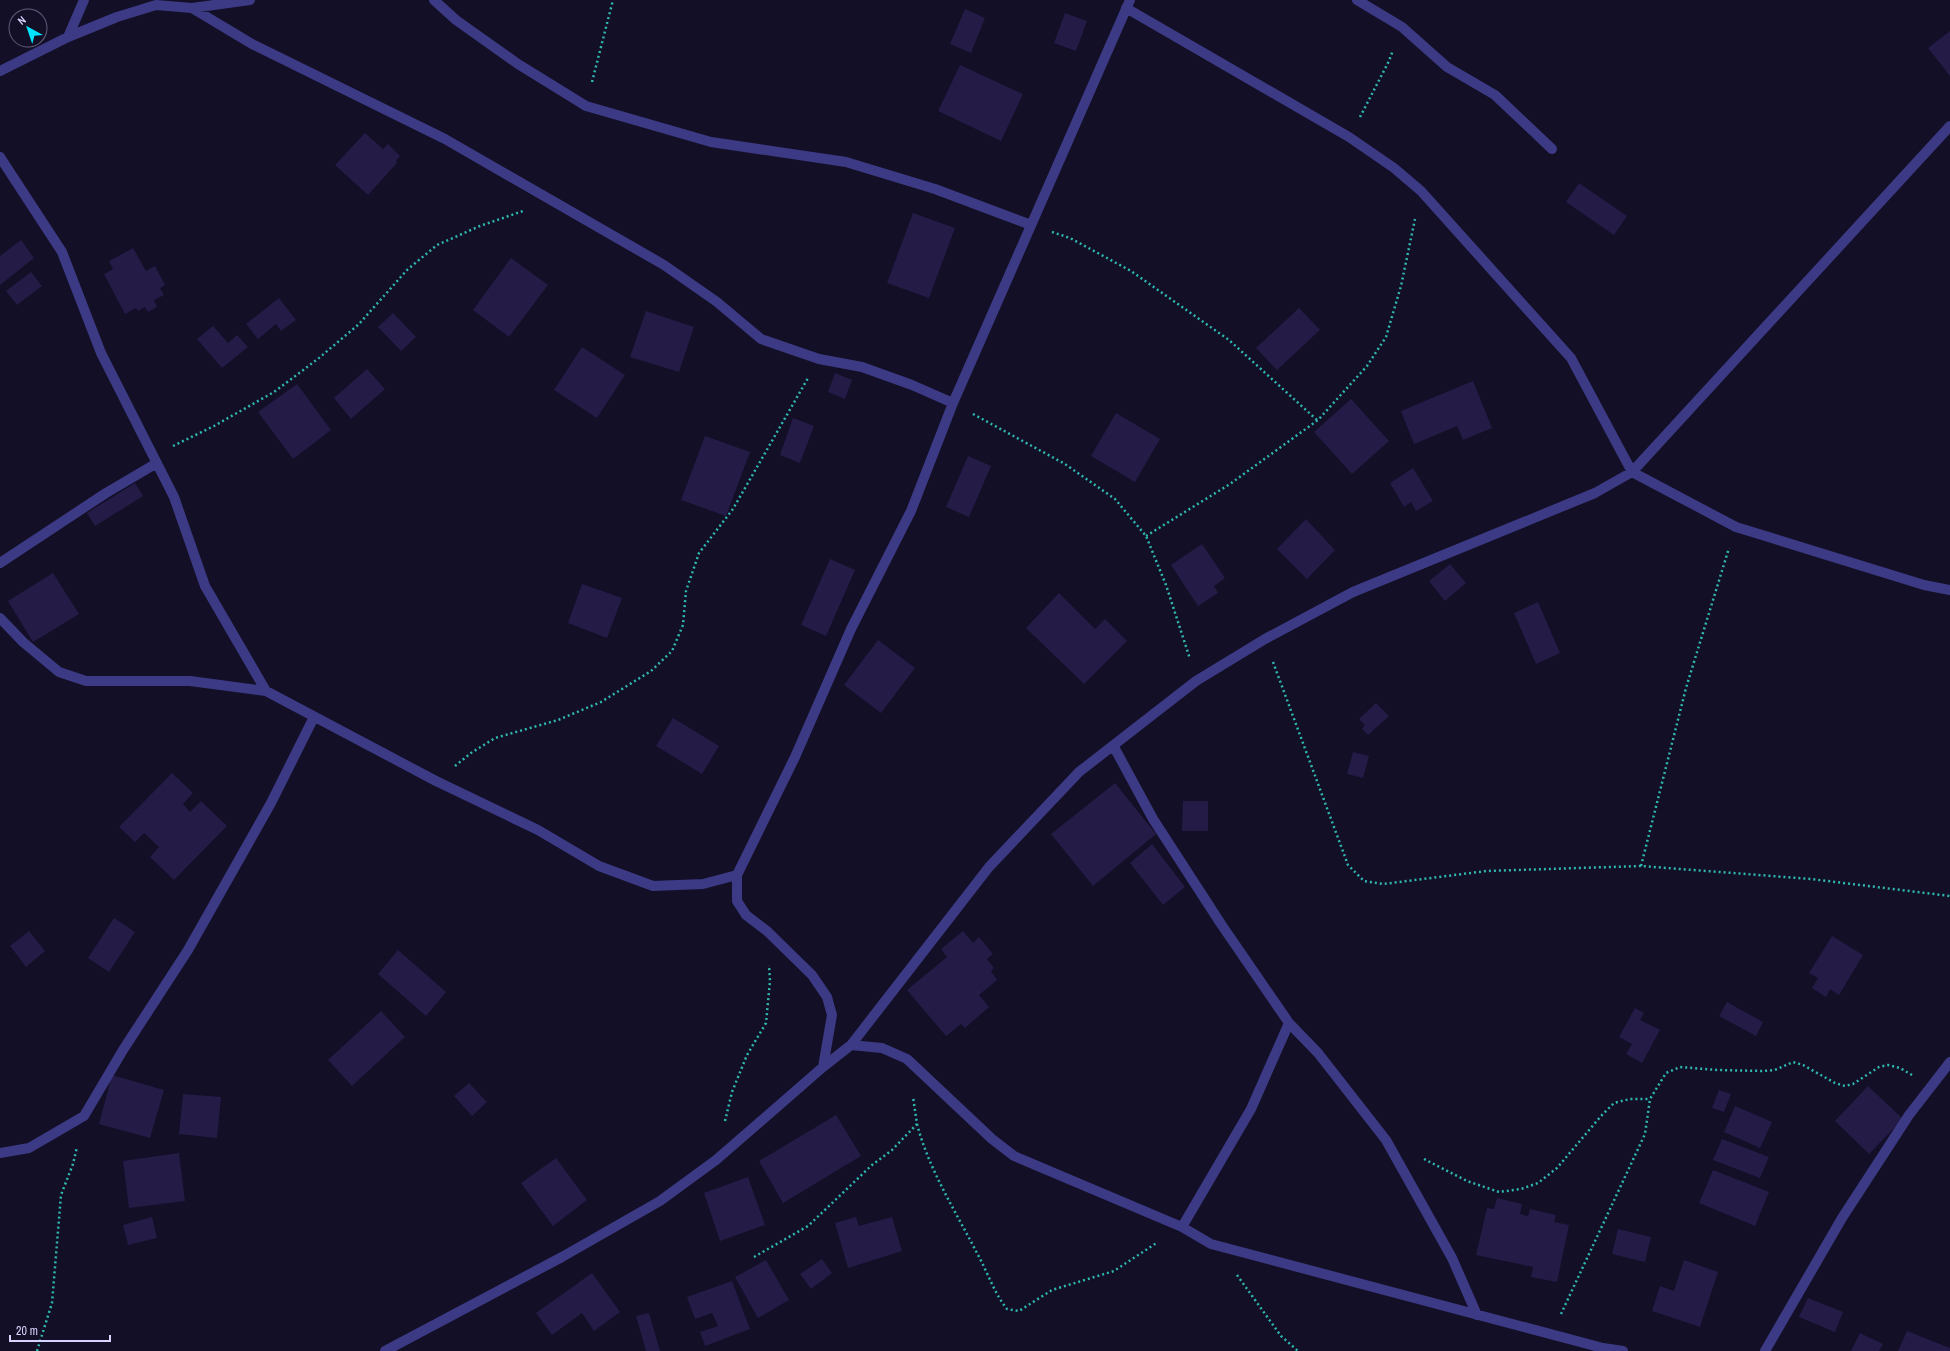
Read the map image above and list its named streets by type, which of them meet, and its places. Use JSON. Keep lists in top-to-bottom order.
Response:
{
  "scale_bar": "20 m",
  "north": "top left"
}
